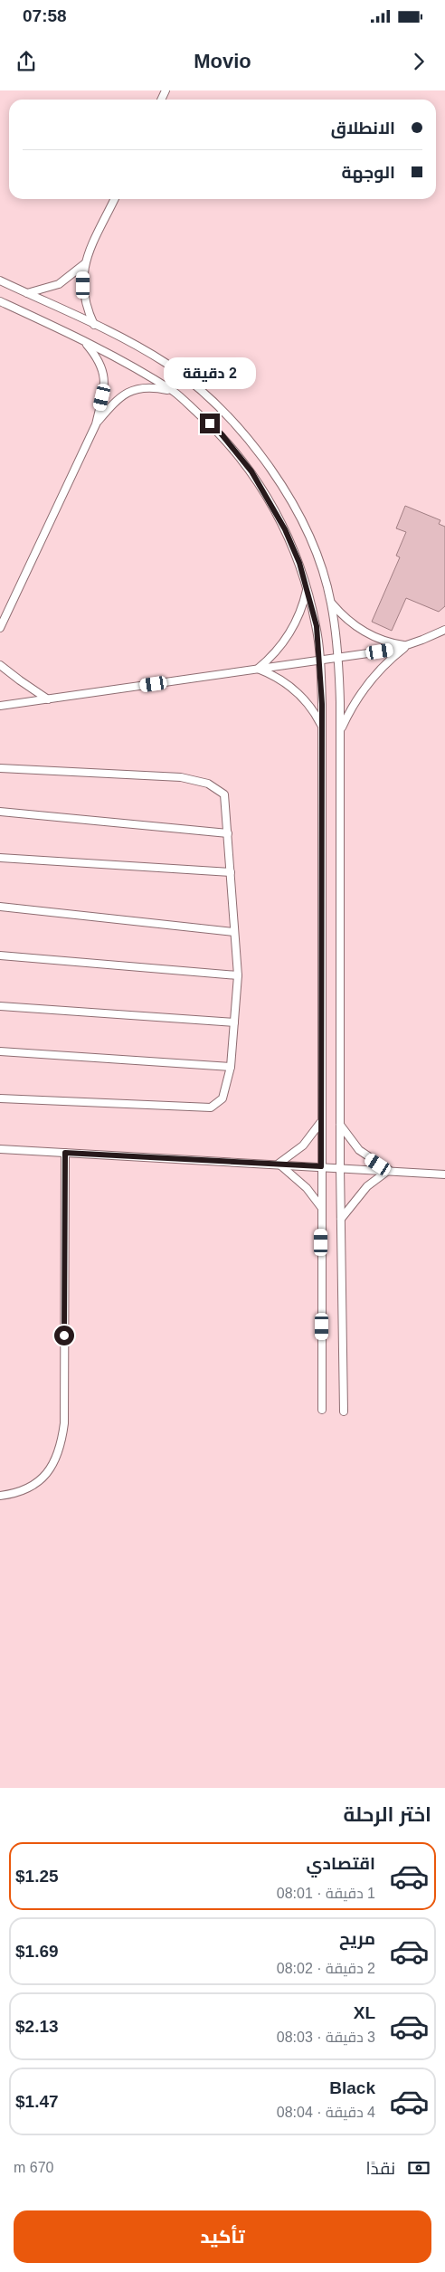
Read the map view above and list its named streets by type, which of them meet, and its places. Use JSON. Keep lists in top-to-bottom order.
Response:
{
  "page": {
    "status": "07:58",
    "header": "Movio",
    "banner": ["الانطلاق", "الوجهة"],
    "bubble": "2 دقيقة",
    "heading": "اختر الرحلة",
    "list": [
      {
        "name": "اقتصادي",
        "note": "1 دقيقة · 08:01",
        "value": "$1.25"
      },
      {
        "name": "مريح",
        "note": "2 دقيقة · 08:02",
        "value": "$1.69"
      },
      {
        "name": "XL",
        "note": "3 دقيقة · 08:03",
        "value": "$2.13"
      },
      {
        "name": "Black",
        "note": "4 دقيقة · 08:04",
        "value": "$1.47"
      }
    ],
    "pay": ["نقدًا", "670 m"],
    "buttons": "تأكيد"
  }
}
